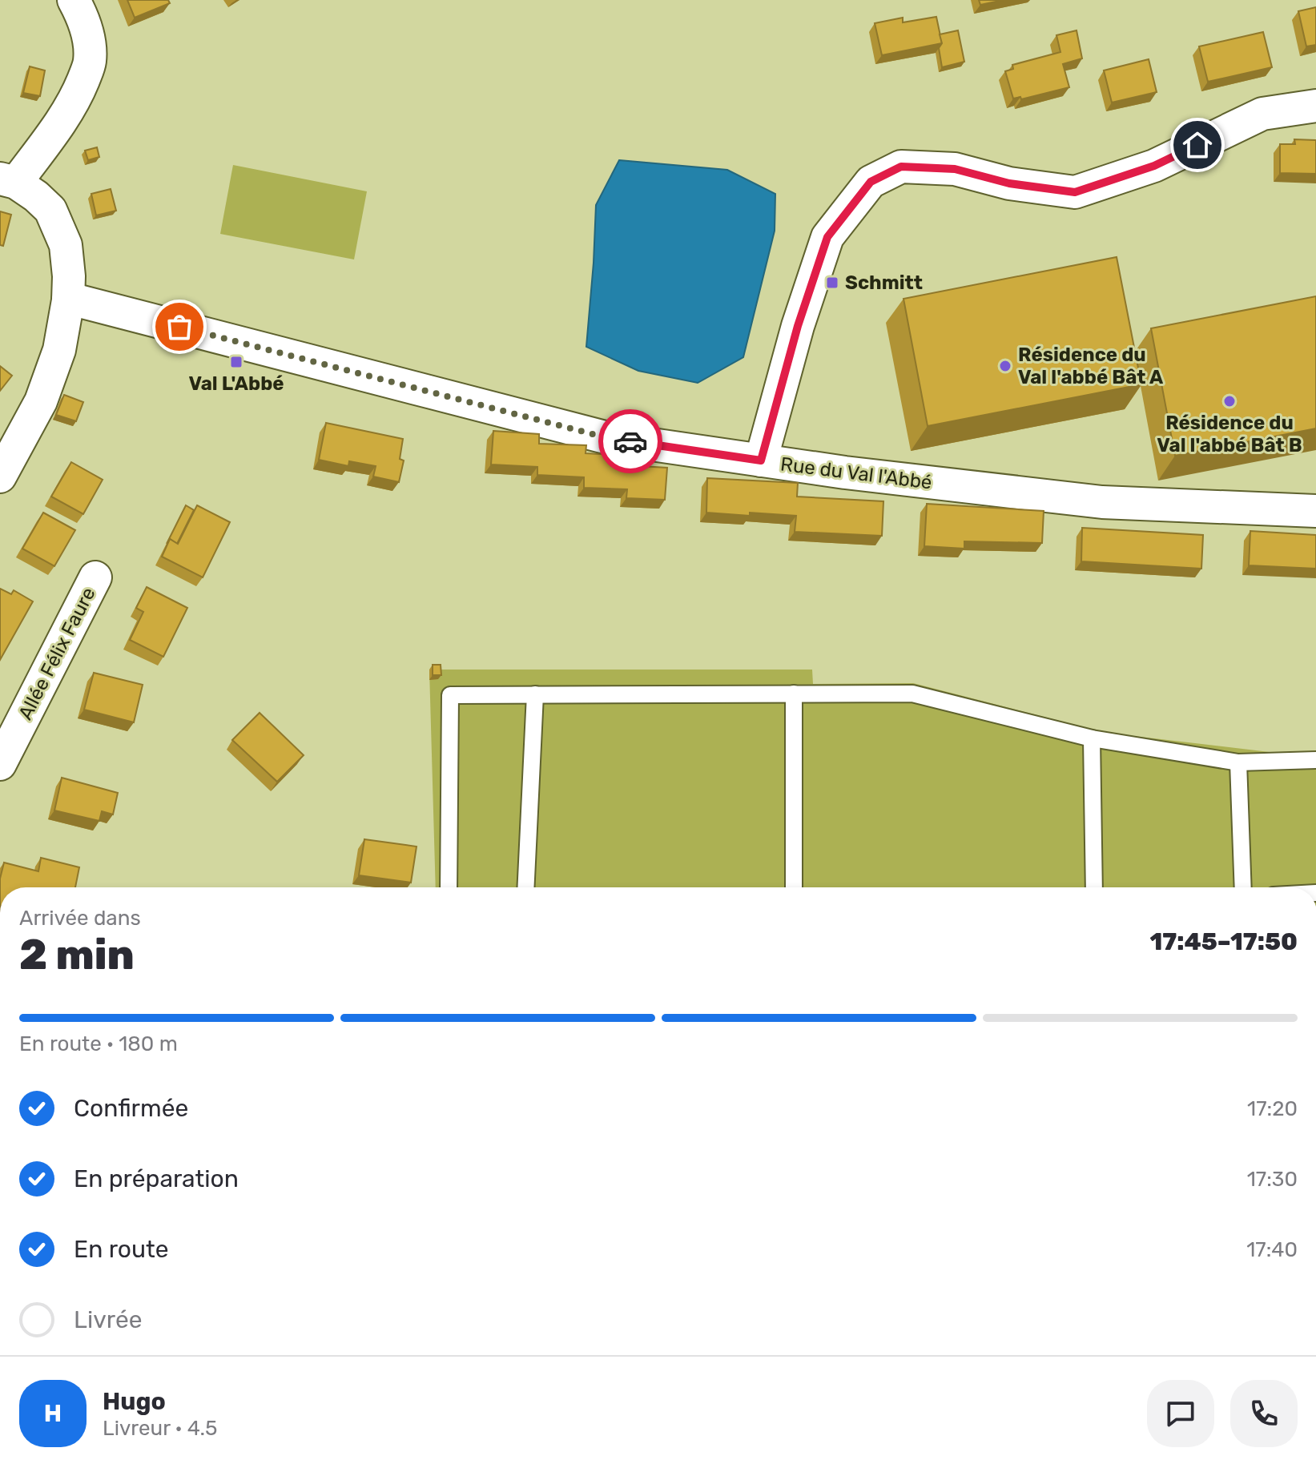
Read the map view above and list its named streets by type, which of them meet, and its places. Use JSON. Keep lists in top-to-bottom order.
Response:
{
  "streets": {
    "street": ["Rue du Val l'Abbé", "Allée Félix Faure"]
  },
  "places": {
    "transit": ["Schmitt", "Val L'Abbé"],
    "other": ["Résidence du Val l'abbé Bât A", "Résidence du Val l'abbé Bât B"]
  },
  "page": {
    "heading": ["2 min", "Arrivée dans", "17:45–17:50"],
    "panel": ["Hugo", "Livreur · 4.5"],
    "bar": "En route · 180 m",
    "list": [
      ["Confirmée", "17:20"],
      ["En préparation", "17:30"],
      ["En route", "17:40"],
      "Livrée"
    ],
    "round": "H"
  }
}
